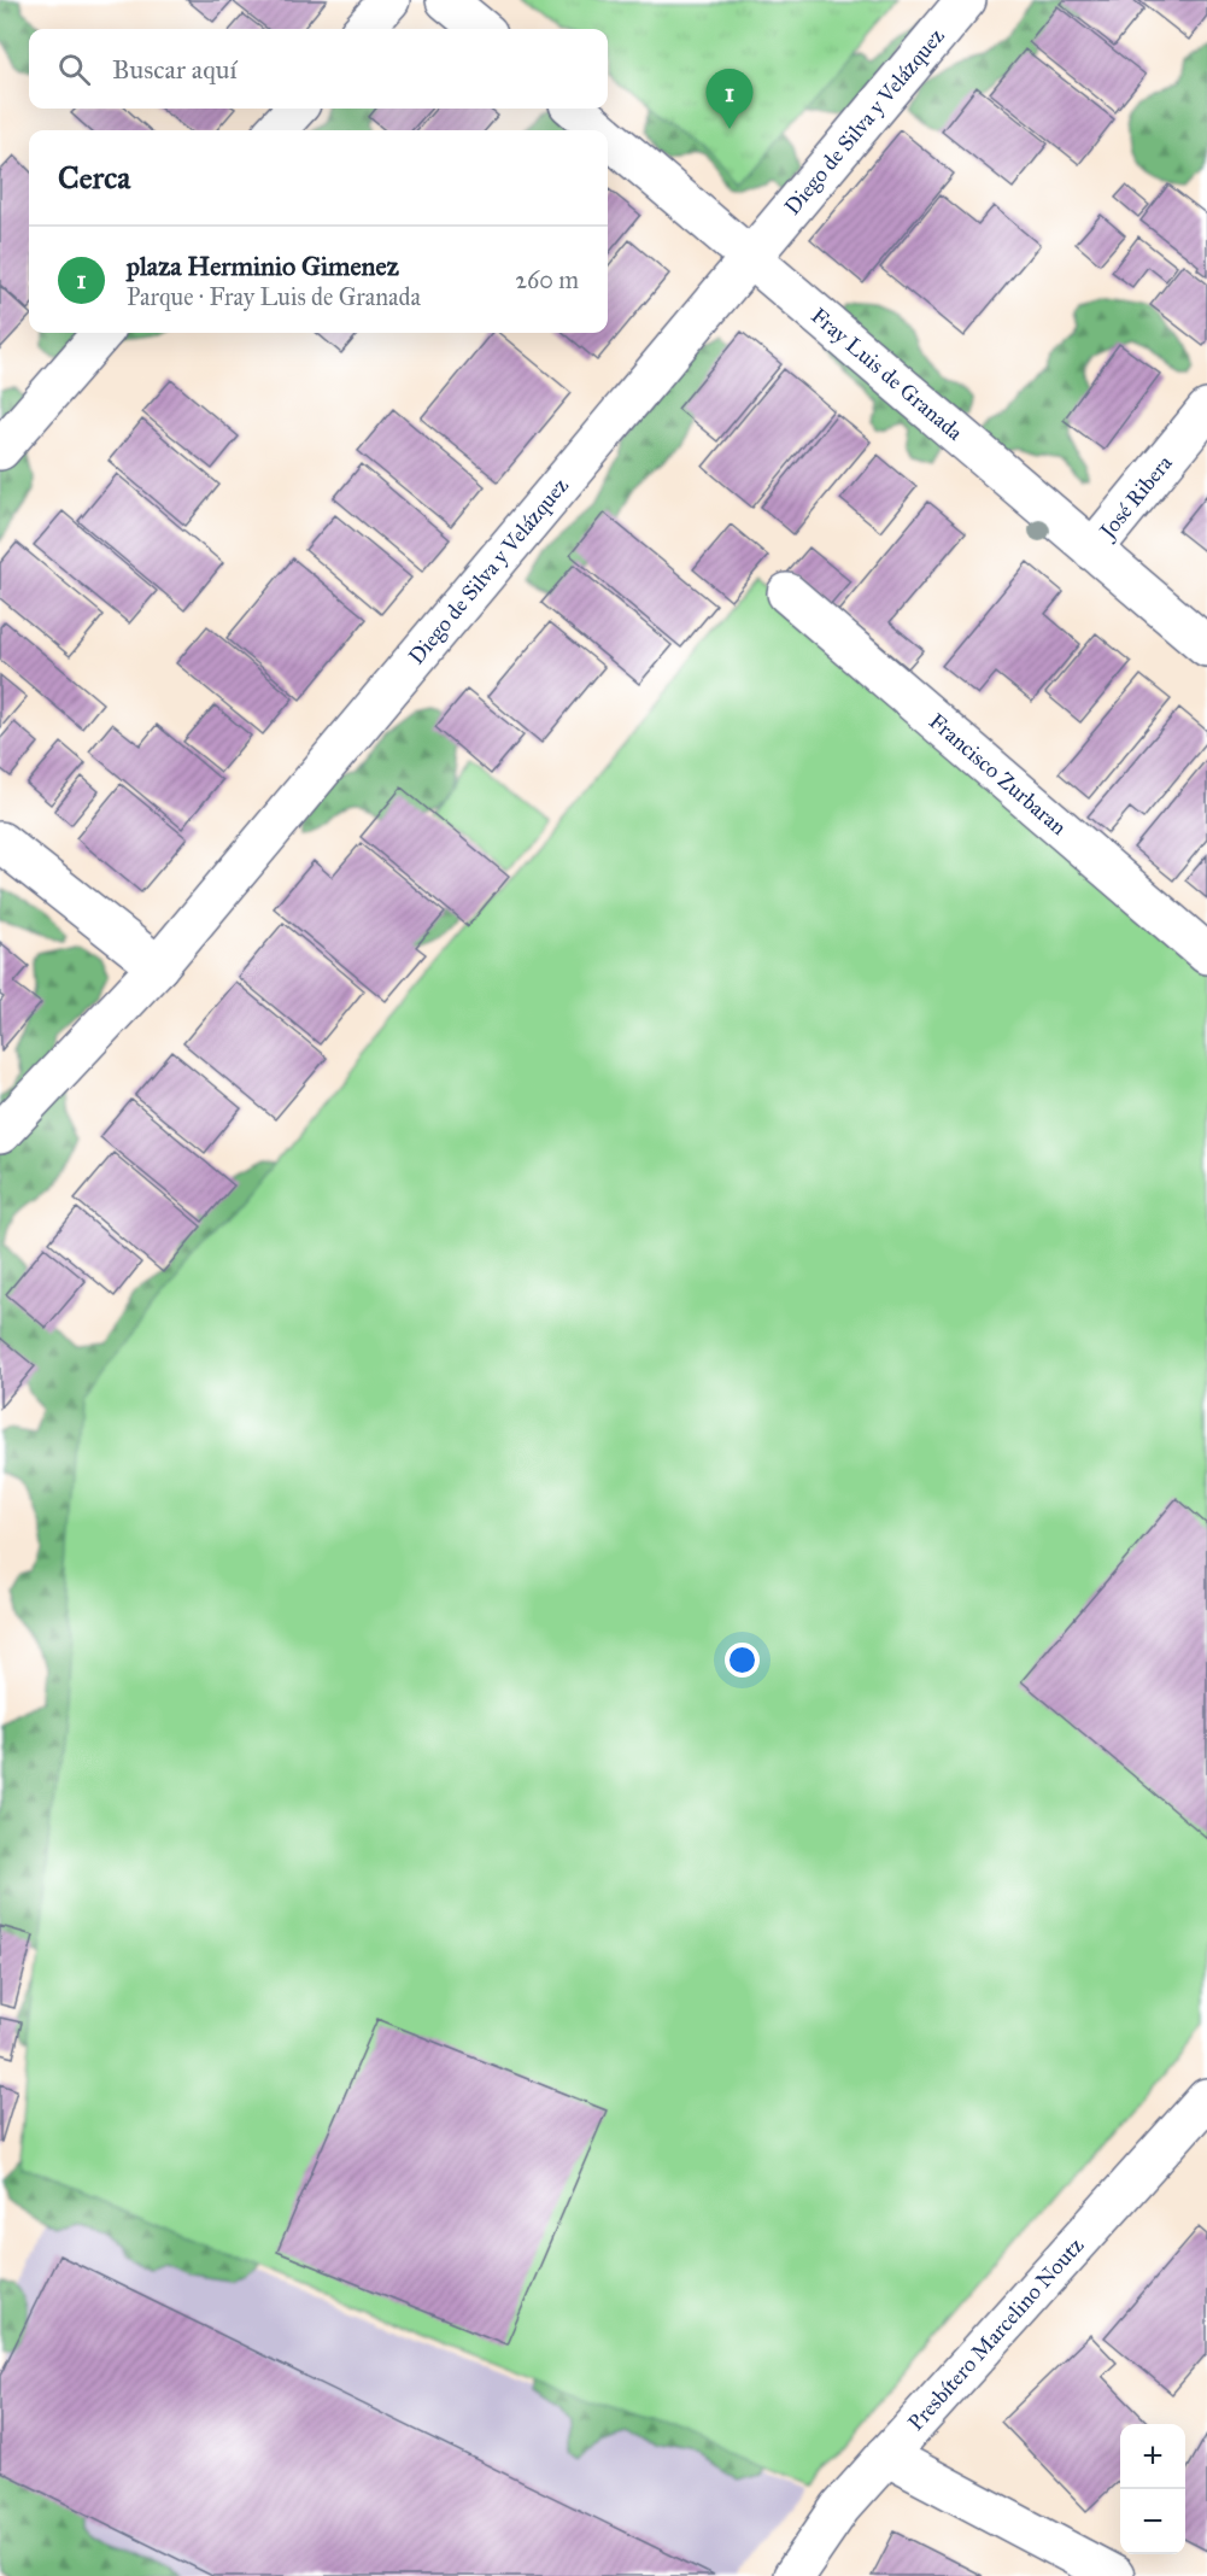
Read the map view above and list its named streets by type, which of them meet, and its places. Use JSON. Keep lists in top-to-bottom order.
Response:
{
  "streets": {
    "street": [
      "Diego de Silva y Velázquez",
      "Fray Luis de Granada",
      "José Ribera",
      "Francisco Zurbaran",
      "Presbítero Marcelino Noutz"
    ]
  },
  "crossings": [
    ["Diego de Silva y Velázquez", "Fray Luis de Granada"],
    ["Fray Luis de Granada", "José Ribera"]
  ],
  "page": {
    "search": "Buscar aquí",
    "pins": "1",
    "heading": "Cerca",
    "list": [
      {
        "mark": "1",
        "name": "plaza Herminio Gimenez",
        "note": "Parque · Fray Luis de Granada",
        "value": "260 m"
      }
    ],
    "map_buttons": ["+", "−"]
  }
}
